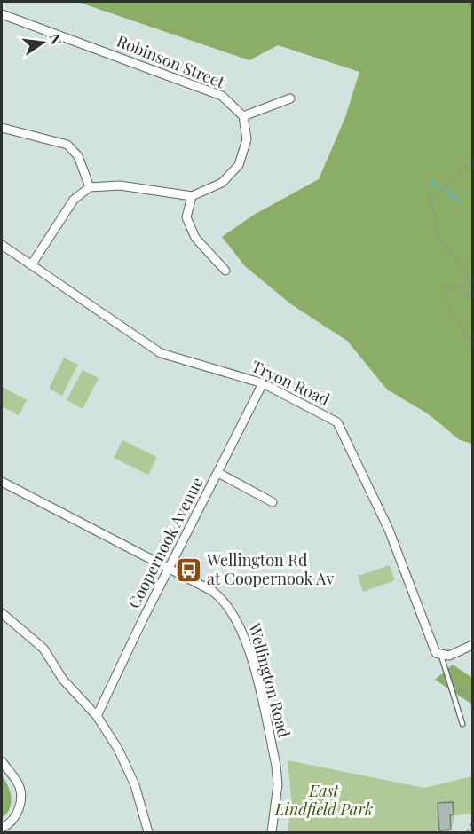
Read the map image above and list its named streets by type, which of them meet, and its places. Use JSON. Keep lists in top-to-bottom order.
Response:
{
  "streets": {
    "street": [
      "Robinson Street",
      "Tryon Road",
      "Coopernook Avenue",
      "Wellington Road"
    ]
  },
  "crossings": [
    ["Tryon Road", "Coopernook Avenue"],
    ["Coopernook Avenue", "Wellington Road"]
  ],
  "parks": ["East Lindfield Park"],
  "places": {
    "bus stop": ["Wellington Rd at Coopernook Av"]
  },
  "north": "right"
}
